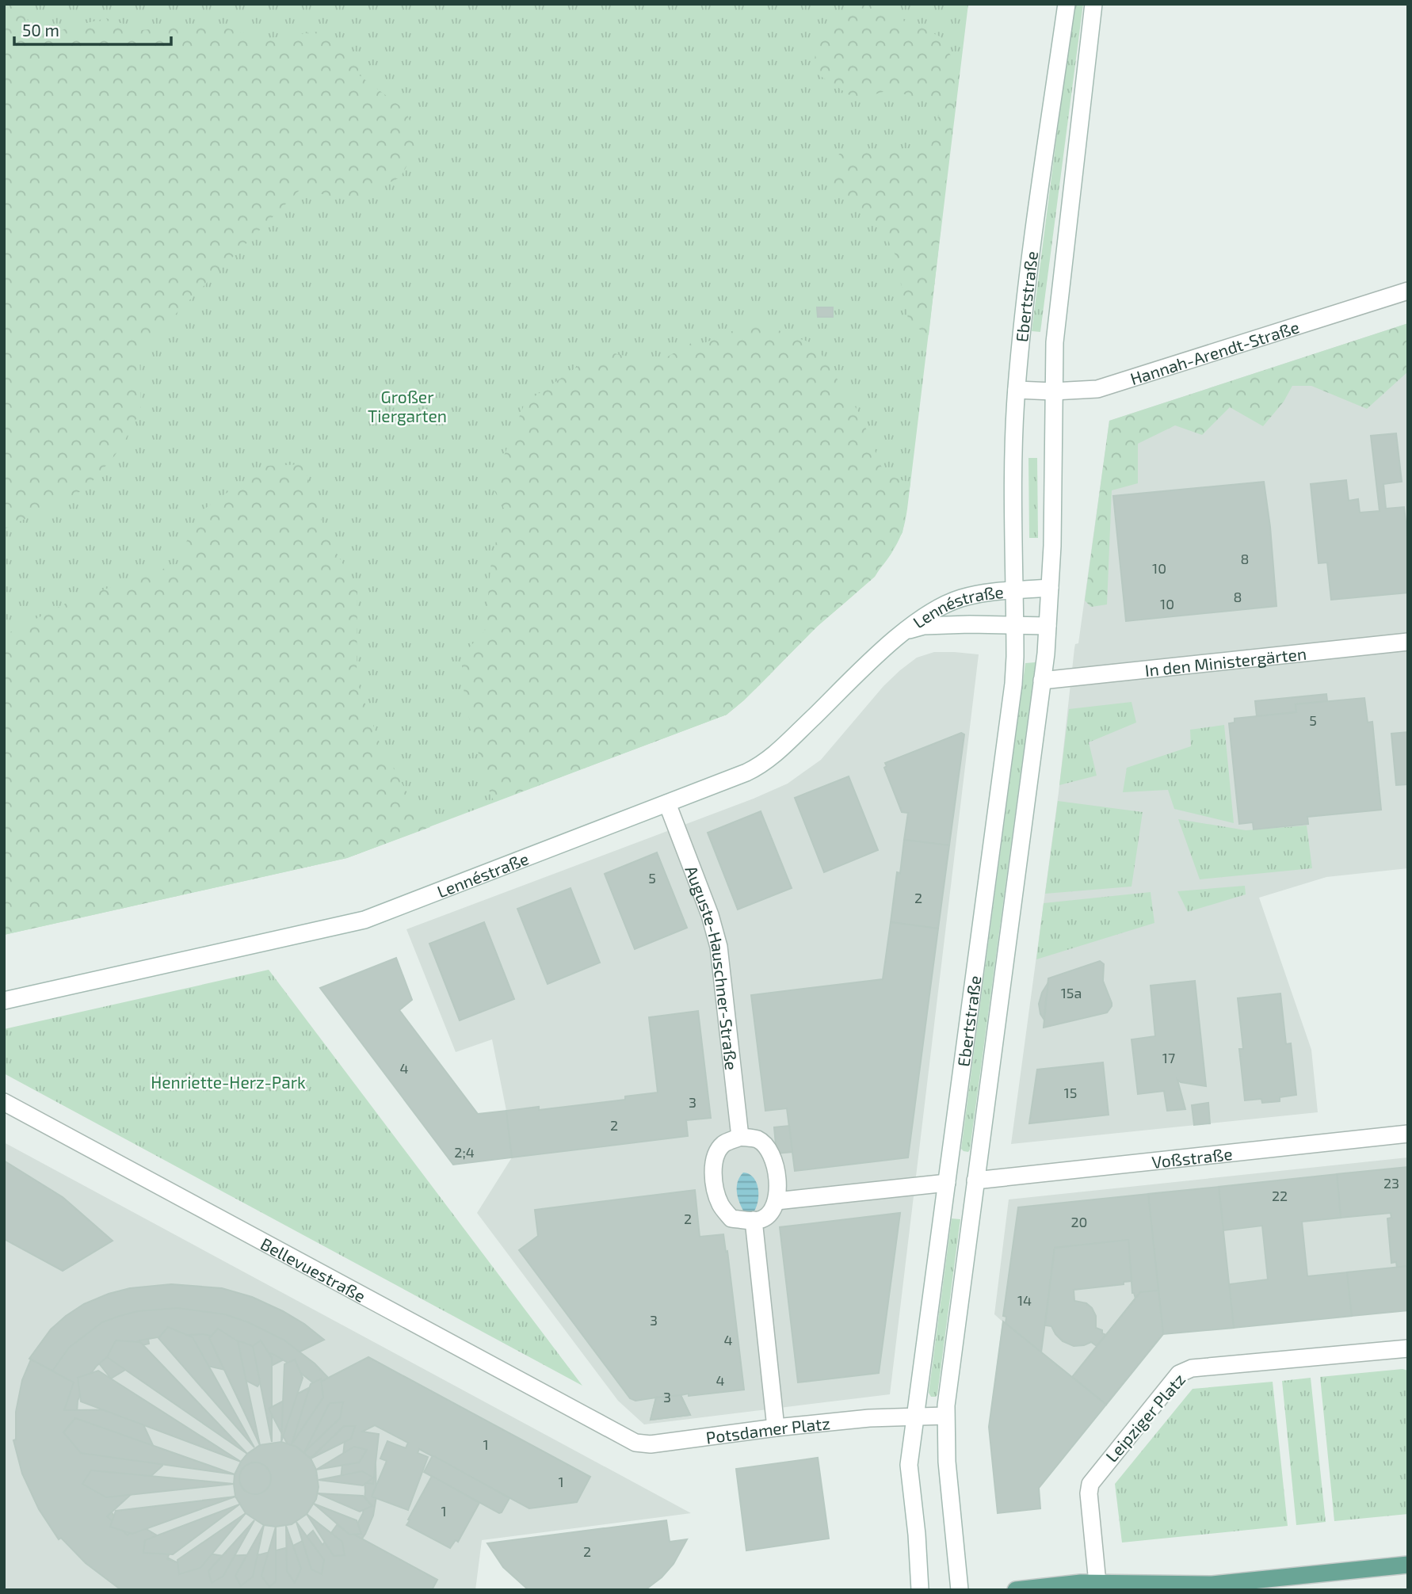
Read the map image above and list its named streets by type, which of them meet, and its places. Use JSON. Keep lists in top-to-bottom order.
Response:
{
  "streets": {
    "main road": [
      "Ebertstraße",
      "Hannah-Arendt-Straße",
      "Lennéstraße",
      "In den Ministergärten",
      "Auguste-Hauschner-Straße",
      "Voßstraße",
      "Bellevuestraße",
      "Leipziger Platz",
      "Potsdamer Platz"
    ]
  },
  "crossings": [
    ["Ebertstraße", "Hannah-Arendt-Straße"],
    ["Ebertstraße", "Lennéstraße"],
    ["Ebertstraße", "In den Ministergärten"],
    ["Ebertstraße", "Voßstraße"],
    ["Ebertstraße", "Potsdamer Platz"],
    ["Lennéstraße", "Auguste-Hauschner-Straße"],
    ["Auguste-Hauschner-Straße", "Voßstraße"],
    ["Bellevuestraße", "Potsdamer Platz"]
  ],
  "parks": ["Großer Tiergarten", "Henriette-Herz-Park"],
  "house_numbers": [
    "8",
    "10",
    "8",
    "10",
    "5",
    "5",
    "2",
    "15a",
    "17",
    "4",
    "15",
    "3",
    "2",
    "2;4",
    "23",
    "22",
    "2",
    "20",
    "14",
    "3",
    "4",
    "4",
    "3",
    "1",
    "1",
    "1",
    "2"
  ],
  "scale_bar": "50 m"
}
